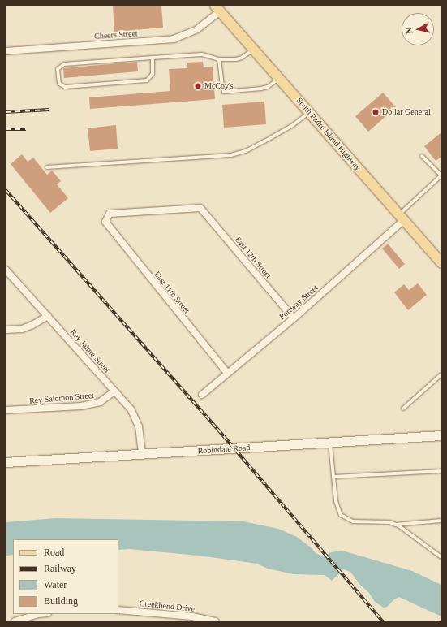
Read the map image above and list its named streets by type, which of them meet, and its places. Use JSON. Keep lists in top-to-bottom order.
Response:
{
  "streets": {
    "main road": ["South Padre Island Highway"],
    "street": [
      "Cheers Street",
      "East 12th Street",
      "East 11th Street",
      "Portway Street",
      "Rey Jaime Street",
      "Rey Salomon Street",
      "Robindale Road",
      "Creekbend Drive"
    ]
  },
  "crossings": [
    ["Cheers Street", "South Padre Island Highway"],
    ["South Padre Island Highway", "Portway Street"],
    ["East 12th Street", "East 11th Street"],
    ["East 12th Street", "Portway Street"],
    ["East 11th Street", "Portway Street"],
    ["Rey Jaime Street", "Rey Salomon Street"],
    ["Rey Jaime Street", "Robindale Road"]
  ],
  "places": ["McCoy's", "Dollar General"],
  "legend": [
    "Road",
    "Railway",
    "Water",
    "Building"
  ],
  "north": "left"
}
